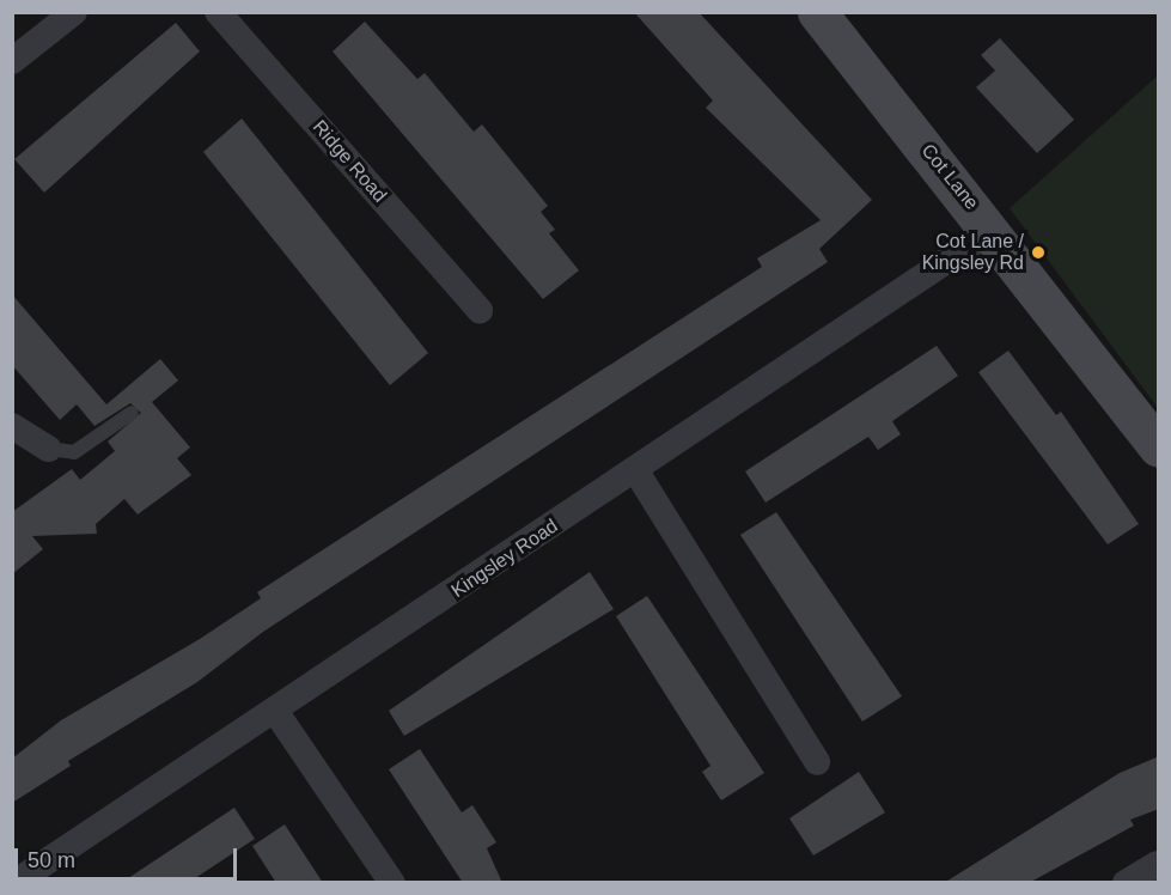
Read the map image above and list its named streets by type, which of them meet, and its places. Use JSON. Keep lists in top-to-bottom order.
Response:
{
  "streets": {
    "street": ["Ridge Road", "Cot Lane", "Kingsley Road"]
  },
  "crossings": [
    ["Cot Lane", "Kingsley Road"]
  ],
  "places": ["Cot Lane / Kingsley Rd"],
  "scale_bar": "50 m"
}
